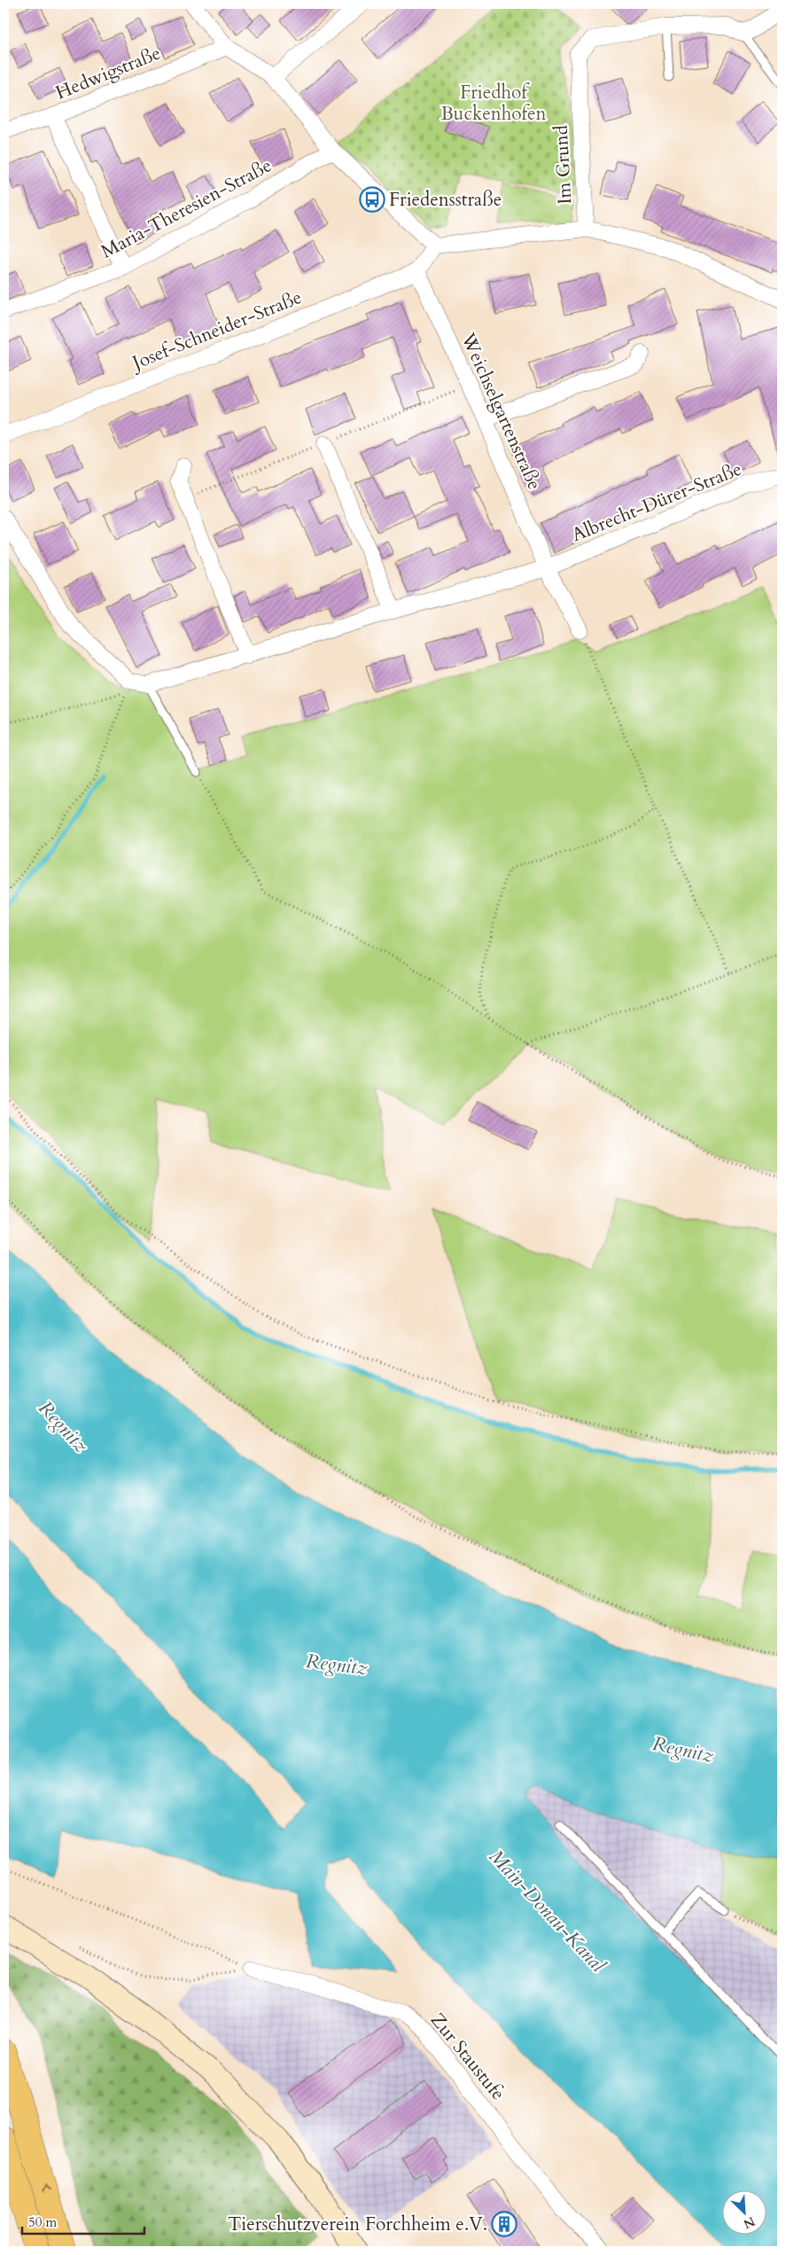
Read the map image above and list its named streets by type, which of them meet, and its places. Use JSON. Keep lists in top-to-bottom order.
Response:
{
  "streets": {
    "street": [
      "Hedwigstraße",
      "Im Grund",
      "Maria-Theresien-Straße",
      "Josef-Schneider-Straße",
      "Weichselgartenstraße",
      "Albrecht-Dürer-Straße",
      "Zur Staustufe"
    ]
  },
  "crossings": [
    ["Josef-Schneider-Straße", "Weichselgartenstraße"],
    ["Weichselgartenstraße", "Albrecht-Dürer-Straße"]
  ],
  "water": ["Regnitz", "Main-Donau-Kanal"],
  "parks": ["Friedhof Buckenhofen"],
  "places": {
    "bus stop": ["Friedensstraße"],
    "building": ["Tierschutzverein Forchheim e.V."]
  },
  "scale_bar": "50 m",
  "north": "bottom right"
}
